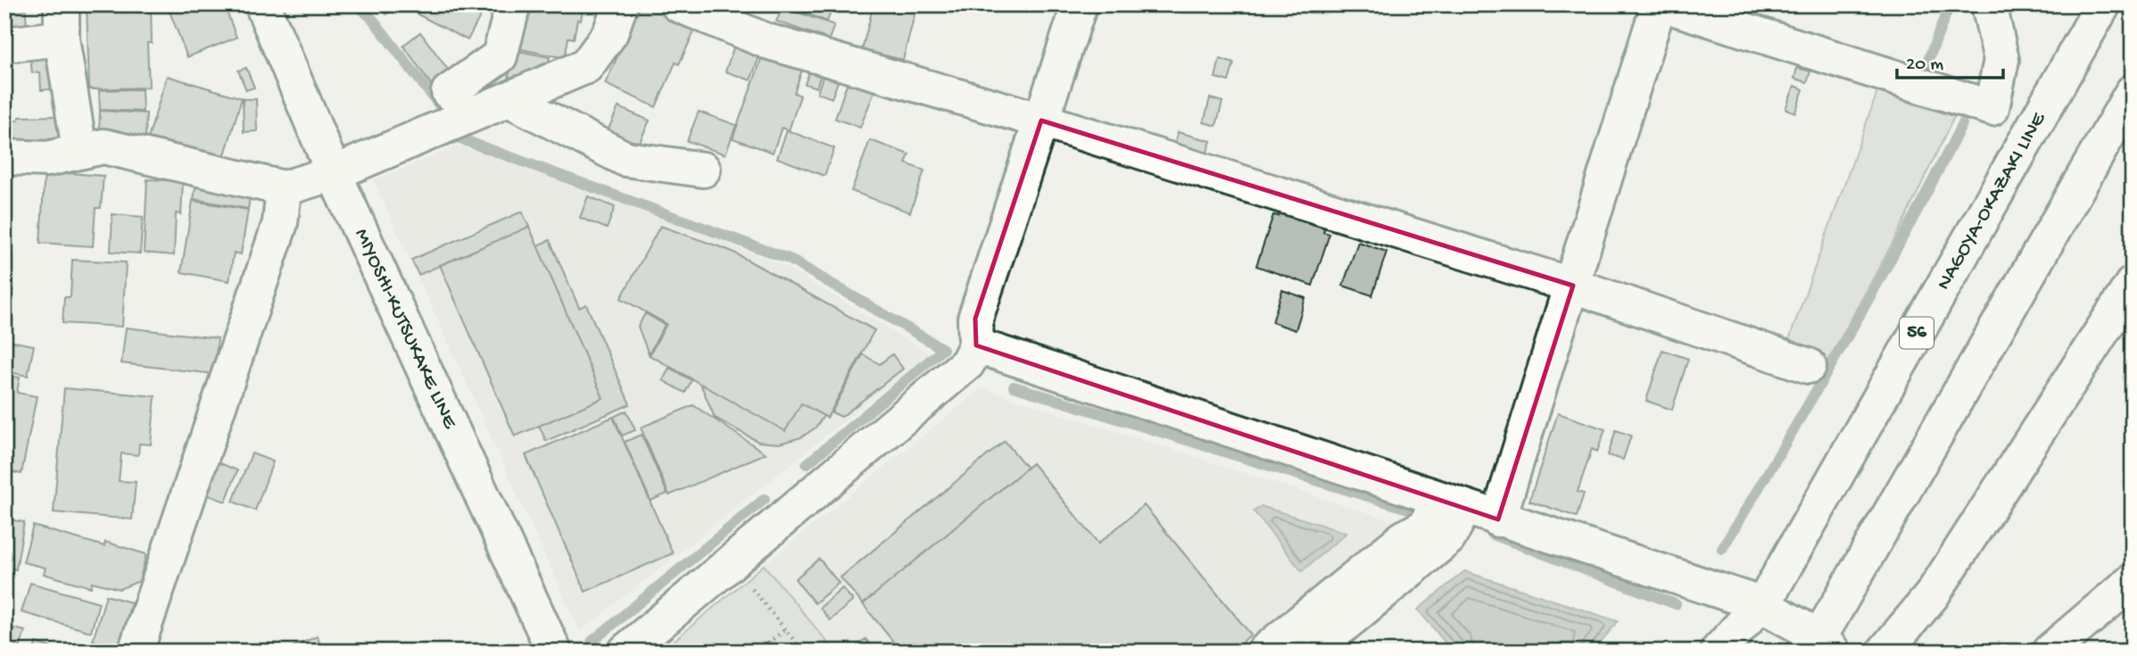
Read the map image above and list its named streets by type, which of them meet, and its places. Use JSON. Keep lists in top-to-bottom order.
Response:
{
  "streets": {
    "street": ["NAGOYA-OKAZAKI LINE", "MIYOSHI-KUTSUKAKE LINE", "56"]
  },
  "scale_bar": "20 m"
}
